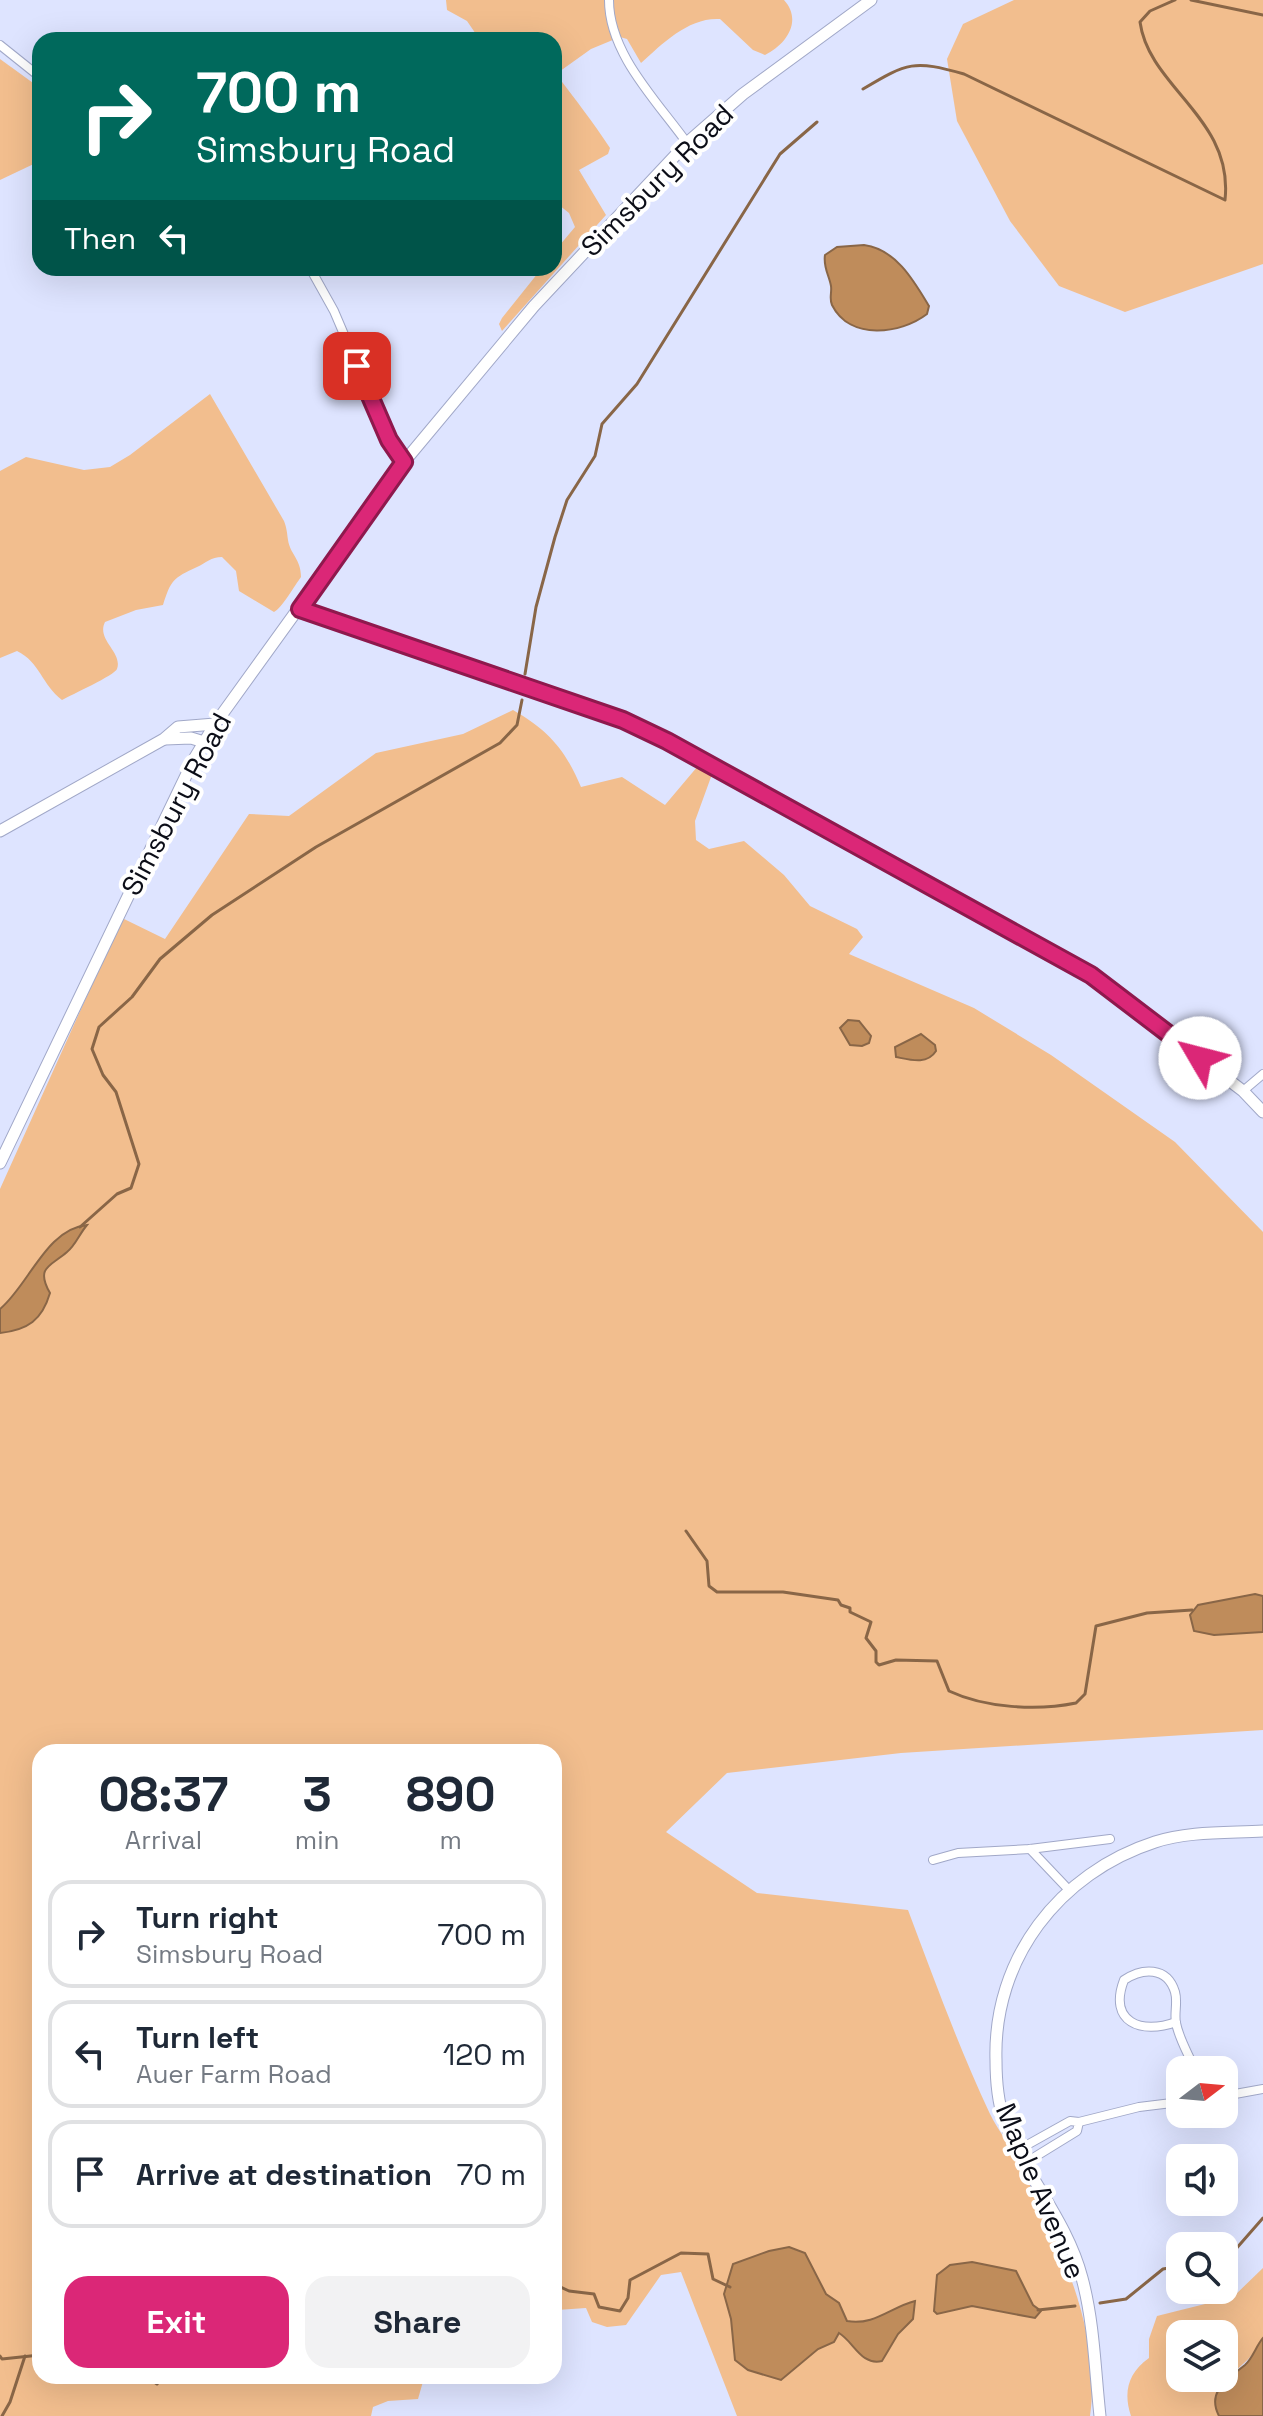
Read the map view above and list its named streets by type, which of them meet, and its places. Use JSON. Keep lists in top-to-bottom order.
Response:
{
  "streets": {
    "street": ["Simsbury Road", "Maple Avenue"]
  },
  "north": "right",
  "page": {
    "turn": ["700 m", "Simsbury Road"],
    "then": "Then",
    "eta": [
      "08:37",
      "Arrival",
      "3",
      "min",
      "890",
      "m"
    ],
    "list": [
      {
        "name": "Turn right",
        "note": "Simsbury Road",
        "value": "700 m"
      },
      {
        "name": "Turn left",
        "note": "Auer Farm Road",
        "value": "120 m"
      },
      {
        "name": "Arrive at destination",
        "value": "70 m"
      }
    ],
    "buttons": ["Exit", "Share"]
  }
}
